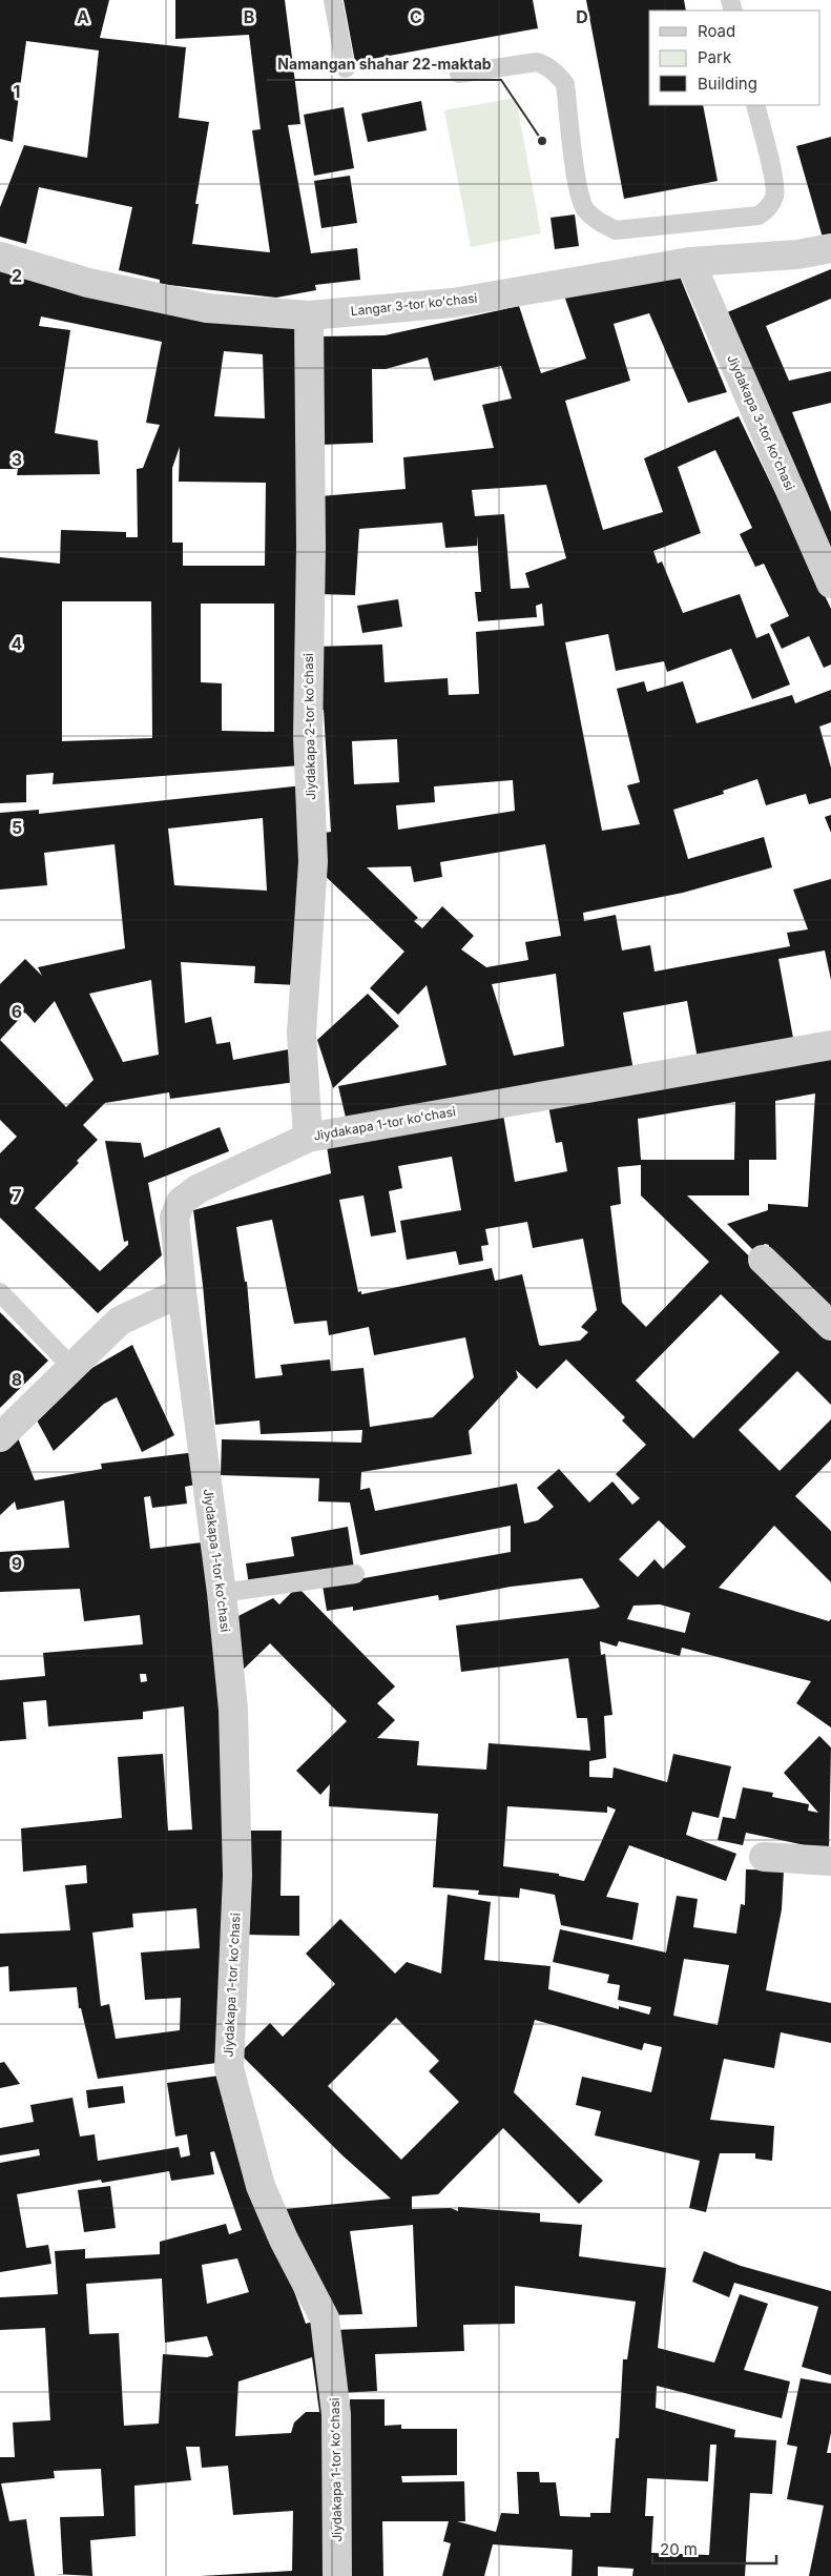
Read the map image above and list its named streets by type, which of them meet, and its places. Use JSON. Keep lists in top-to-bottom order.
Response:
{
  "streets": {
    "street": [
      "Langar 3-tor koʻchasi",
      "Jiydakapa 3-tor koʻchasi",
      "Jiydakapa 2-tor koʻchasi",
      "Jiydakapa 1-tor koʻchasi"
    ]
  },
  "crossings": [
    ["Langar 3-tor koʻchasi", "Jiydakapa 3-tor koʻchasi"],
    ["Langar 3-tor koʻchasi", "Jiydakapa 2-tor koʻchasi"],
    ["Jiydakapa 2-tor koʻchasi", "Jiydakapa 1-tor koʻchasi"]
  ],
  "places": ["Namangan shahar 22-maktab"],
  "legend": ["Road", "Park", "Building"],
  "scale_bar": "20 m",
  "grid": {
    "columns": [
      "A",
      "B",
      "C",
      "D"
    ],
    "rows": [
      "1",
      "2",
      "3",
      "4",
      "5",
      "6",
      "7",
      "8",
      "9"
    ]
  }
}
